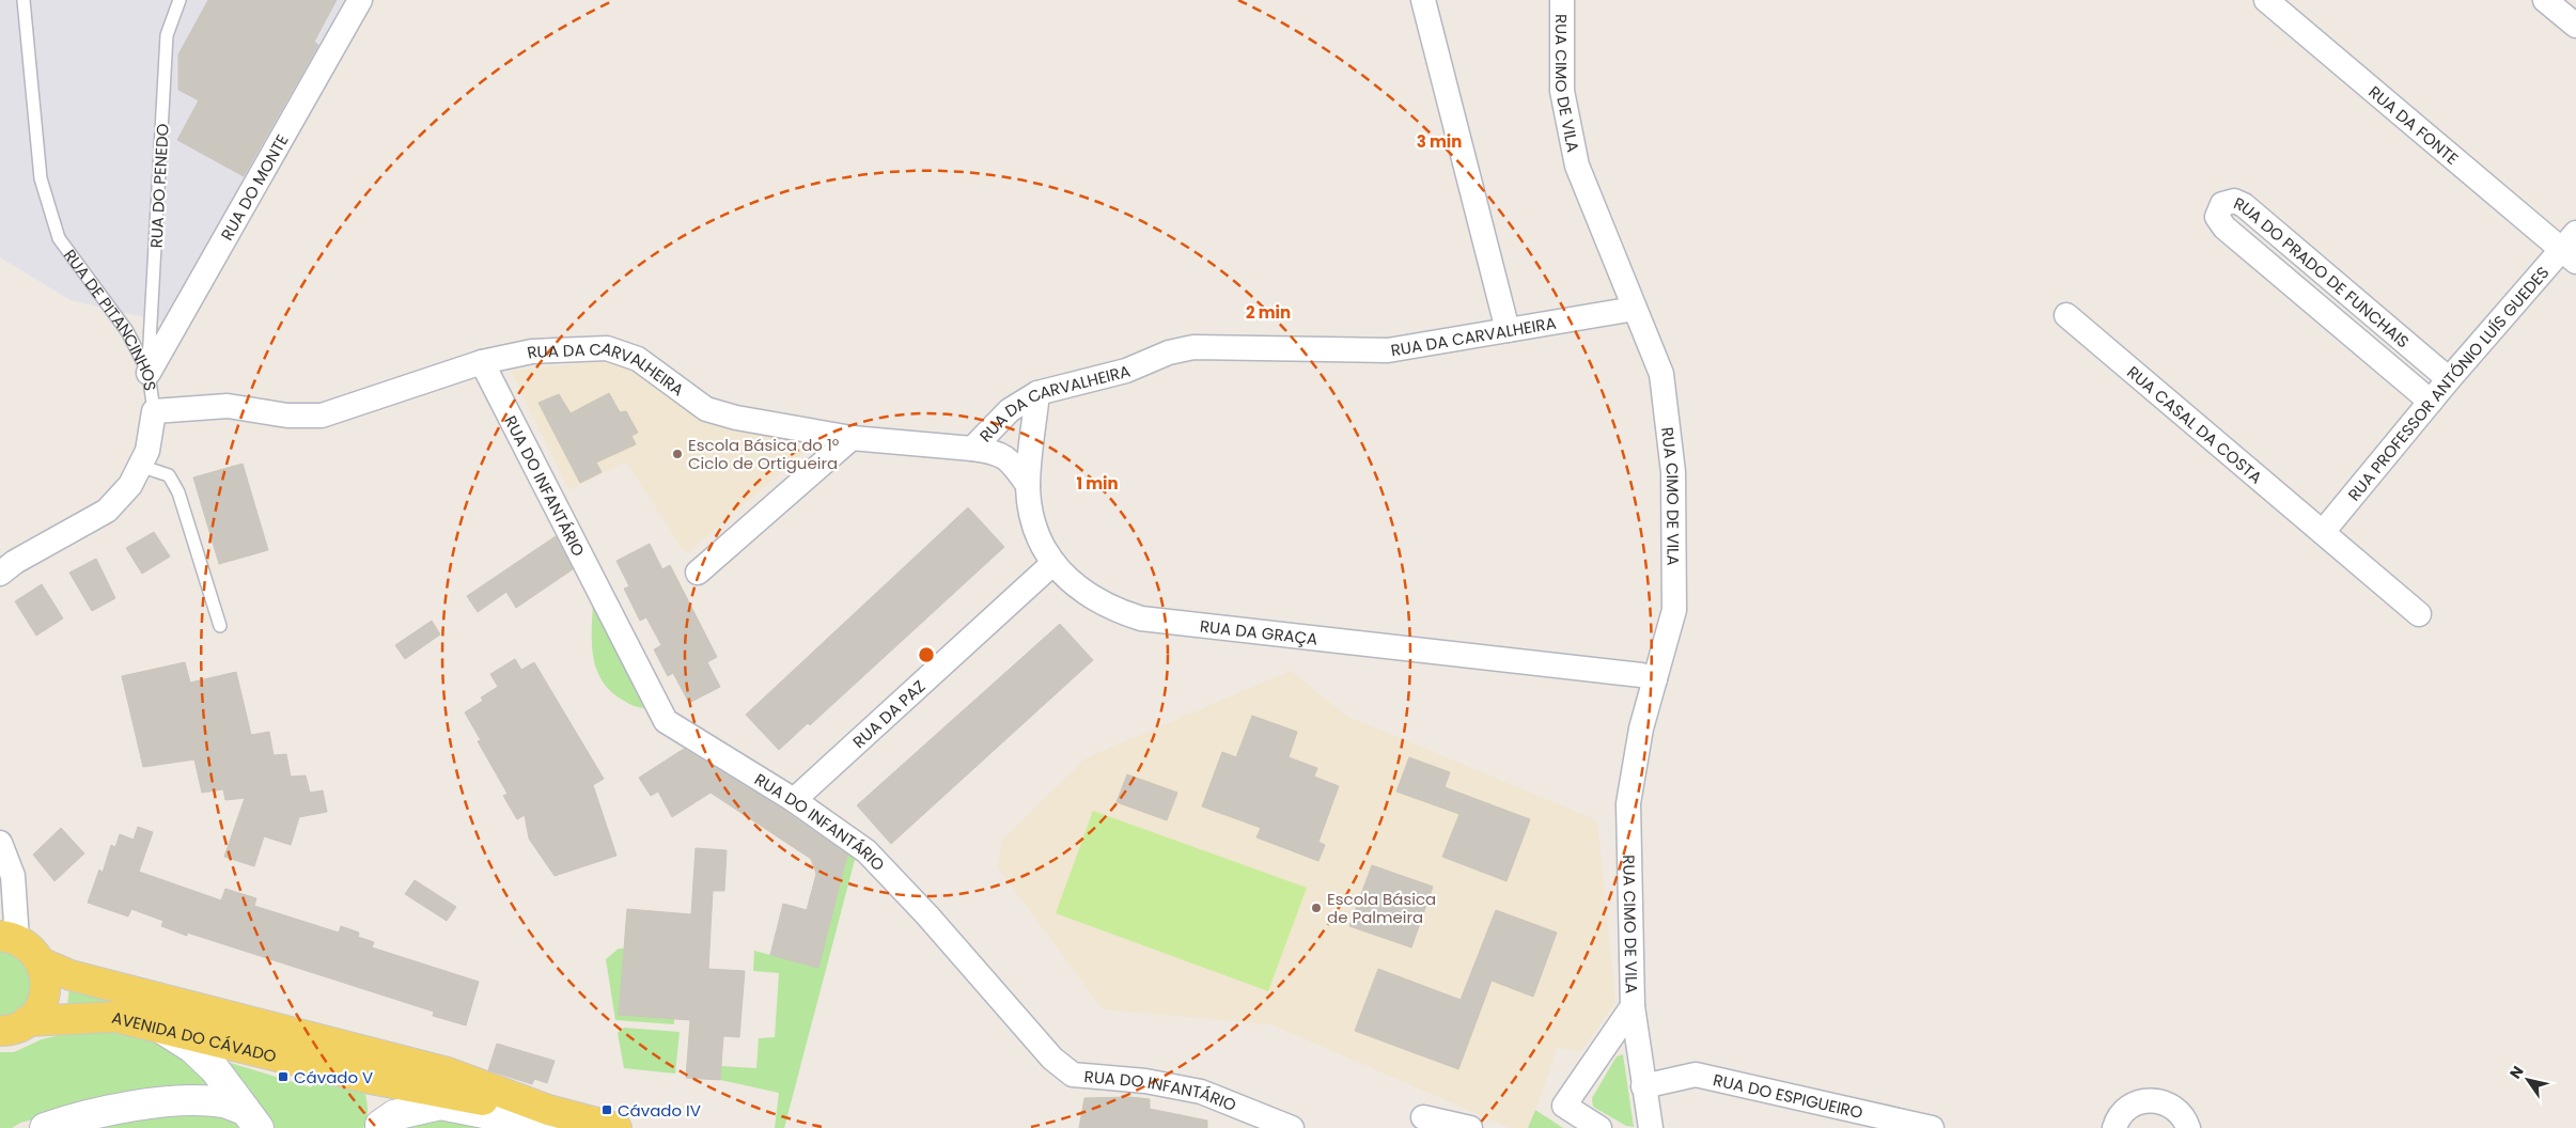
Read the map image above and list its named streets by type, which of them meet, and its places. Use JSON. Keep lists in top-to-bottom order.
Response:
{
  "streets": {
    "main road": ["AVENIDA DO CÁVADO"],
    "street": [
      "RUA CIMO DE VILA",
      "RUA DA FONTE",
      "RUA DO MONTE",
      "RUA DO PRADO DE FUNCHAIS",
      "RUA DE PITANCINHOS",
      "RUA DA CARVALHEIRA",
      "RUA PROFESSOR ANTÓNIO LUÍS GUEDES",
      "RUA CASAL DA COSTA",
      "RUA DO INFANTÁRIO",
      "RUA DA GRAÇA",
      "RUA DA PAZ",
      "RUA DO ESPIGUEIRO"
    ],
    "lane": ["RUA DO PENEDO"]
  },
  "crossings": [
    ["RUA CIMO DE VILA", "RUA DA CARVALHEIRA"],
    ["RUA CIMO DE VILA", "RUA DA GRAÇA"],
    ["RUA CIMO DE VILA", "RUA DO ESPIGUEIRO"],
    ["RUA DA FONTE", "RUA PROFESSOR ANTÓNIO LUÍS GUEDES"],
    ["RUA DO PENEDO", "RUA DO MONTE"],
    ["RUA DO PENEDO", "RUA DE PITANCINHOS"],
    ["RUA DO MONTE", "RUA DE PITANCINHOS"],
    ["RUA DO PRADO DE FUNCHAIS", "RUA PROFESSOR ANTÓNIO LUÍS GUEDES"],
    ["RUA DE PITANCINHOS", "RUA DA CARVALHEIRA"],
    ["RUA DA CARVALHEIRA", "RUA DO INFANTÁRIO"],
    ["RUA DA CARVALHEIRA", "RUA DA GRAÇA"],
    ["RUA PROFESSOR ANTÓNIO LUÍS GUEDES", "RUA CASAL DA COSTA"],
    ["RUA DO INFANTÁRIO", "RUA DA PAZ"],
    ["RUA DA GRAÇA", "RUA DA PAZ"]
  ],
  "places": {
    "other": ["Escola Básica do 1º Ciclo de Ortigueira", "Escola Básica de Palmeira"],
    "transit": ["Cávado V", "Cávado IV"]
  },
  "north": "top left",
  "rings": ["3 min", "2 min", "1 min"]
}
